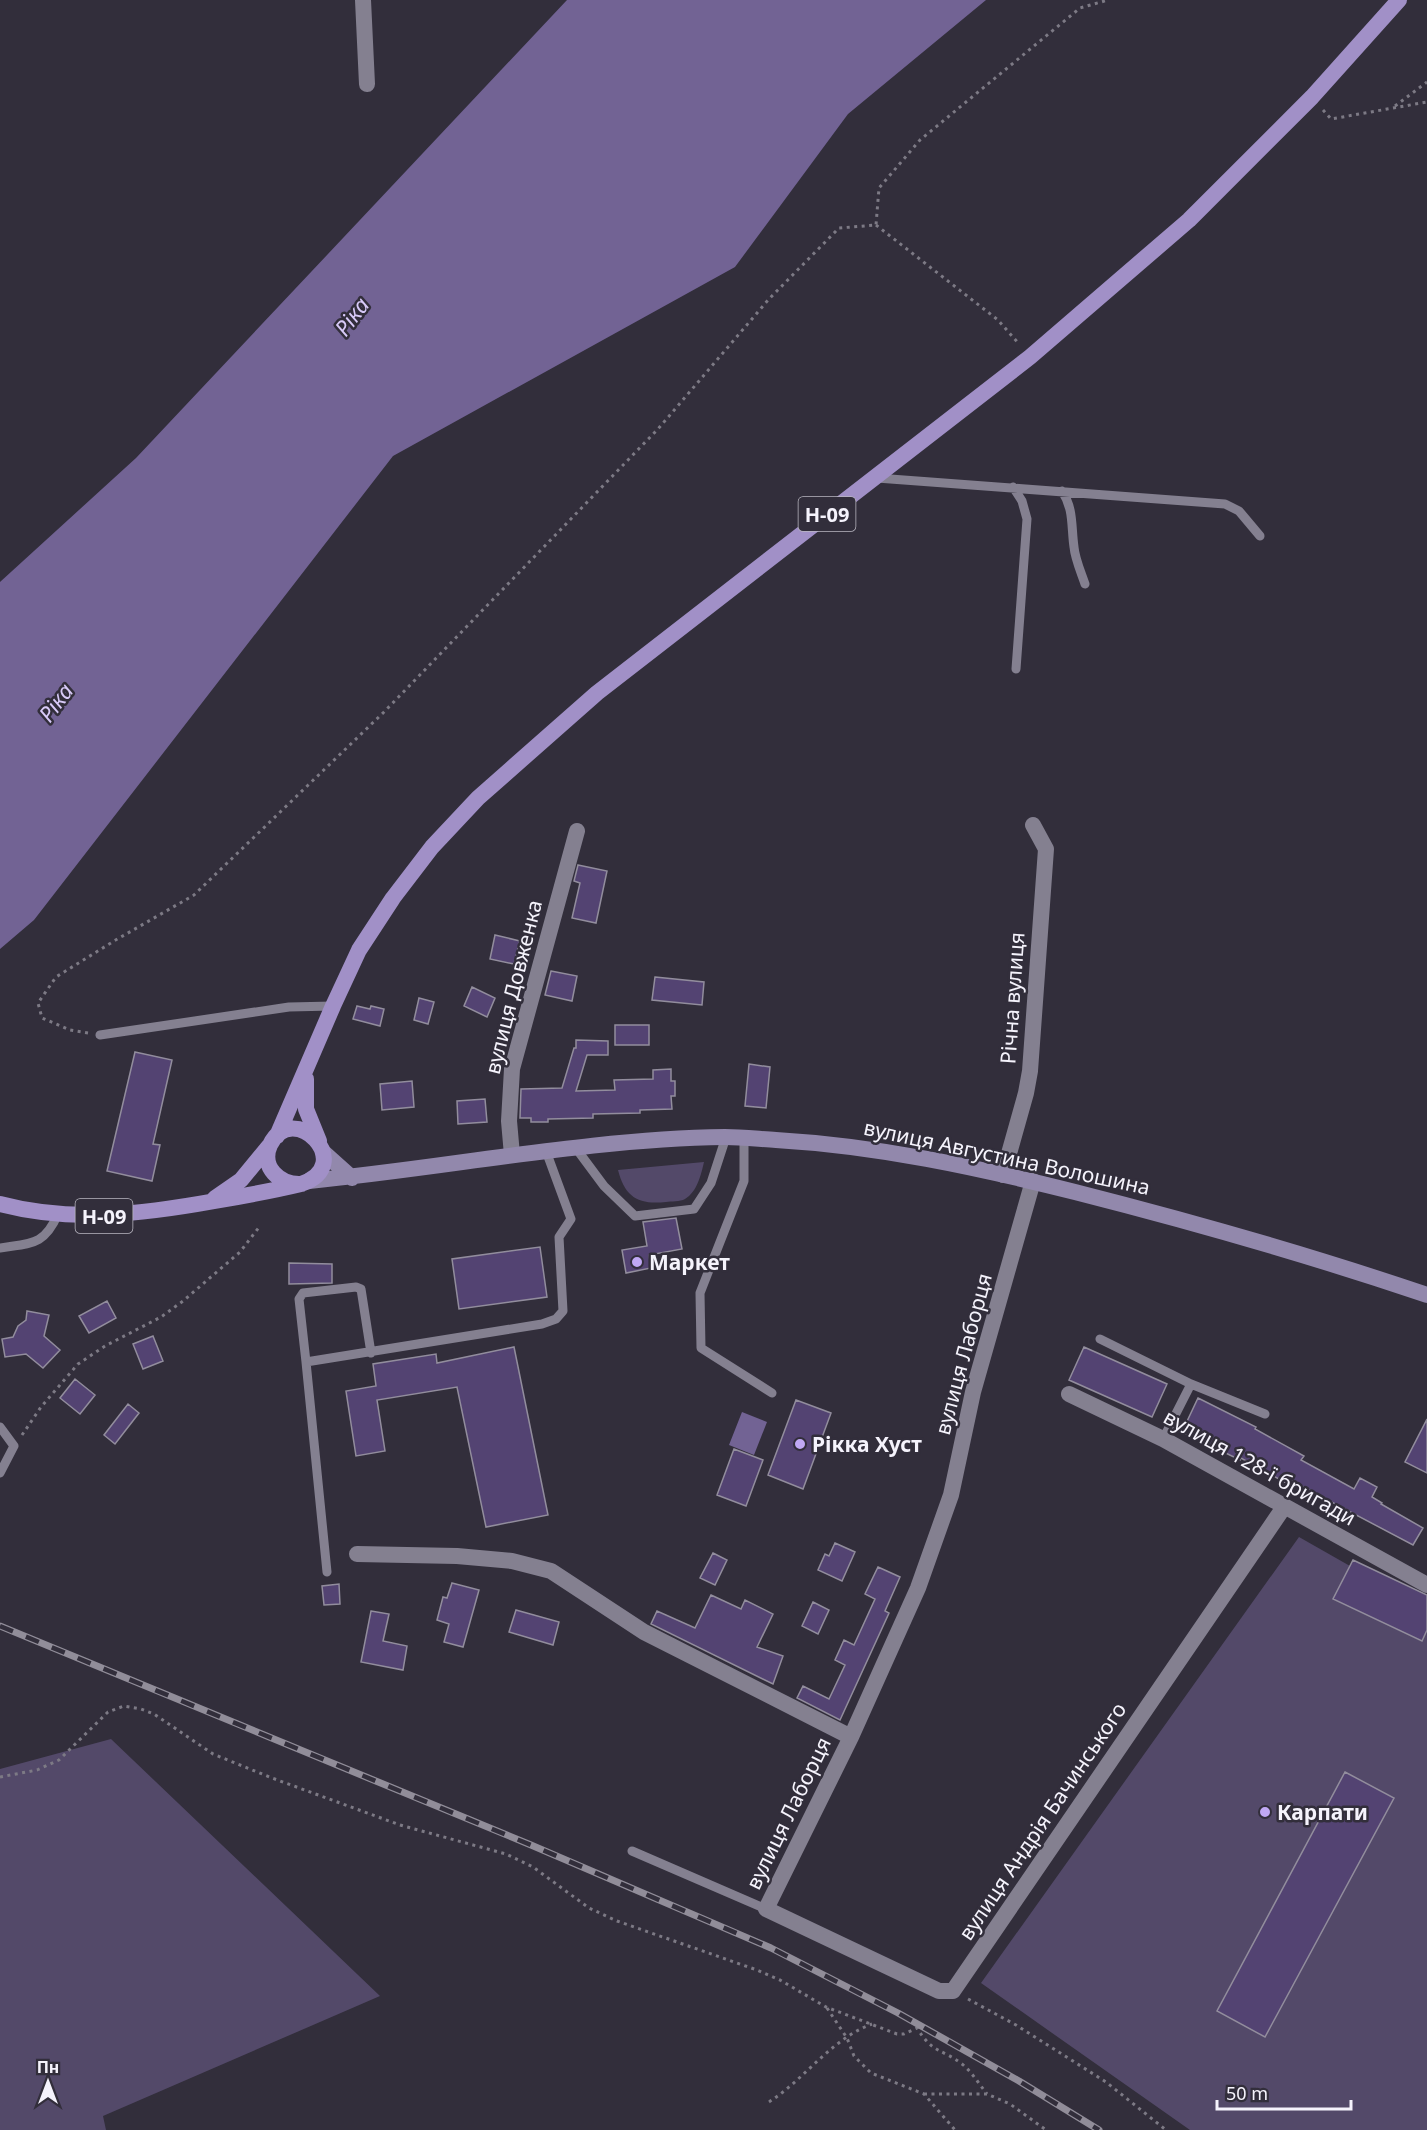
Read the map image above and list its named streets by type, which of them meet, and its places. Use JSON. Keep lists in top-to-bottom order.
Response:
{
  "streets": {
    "main road": ["Н-09", "вулиця Августина Волошина"],
    "street": [
      "вулиця Довженка",
      "Річна вулиця",
      "вулиця Лаборця",
      "вулиця 128-ї бригади",
      "вулиця Андрія Бачинського"
    ]
  },
  "crossings": [
    ["Н-09", "вулиця Августина Волошина"],
    ["вулиця Довженка", "вулиця Августина Волошина"],
    ["Річна вулиця", "вулиця Августина Волошина"],
    ["вулиця Августина Волошина", "вулиця Лаборця"],
    ["вулиця 128-ї бригади", "вулиця Андрія Бачинського"]
  ],
  "water": ["Ріка"],
  "places": ["Маркет", "Рікка Хуст", "Карпати"],
  "scale_bar": "50 m",
  "north": "top"
}
